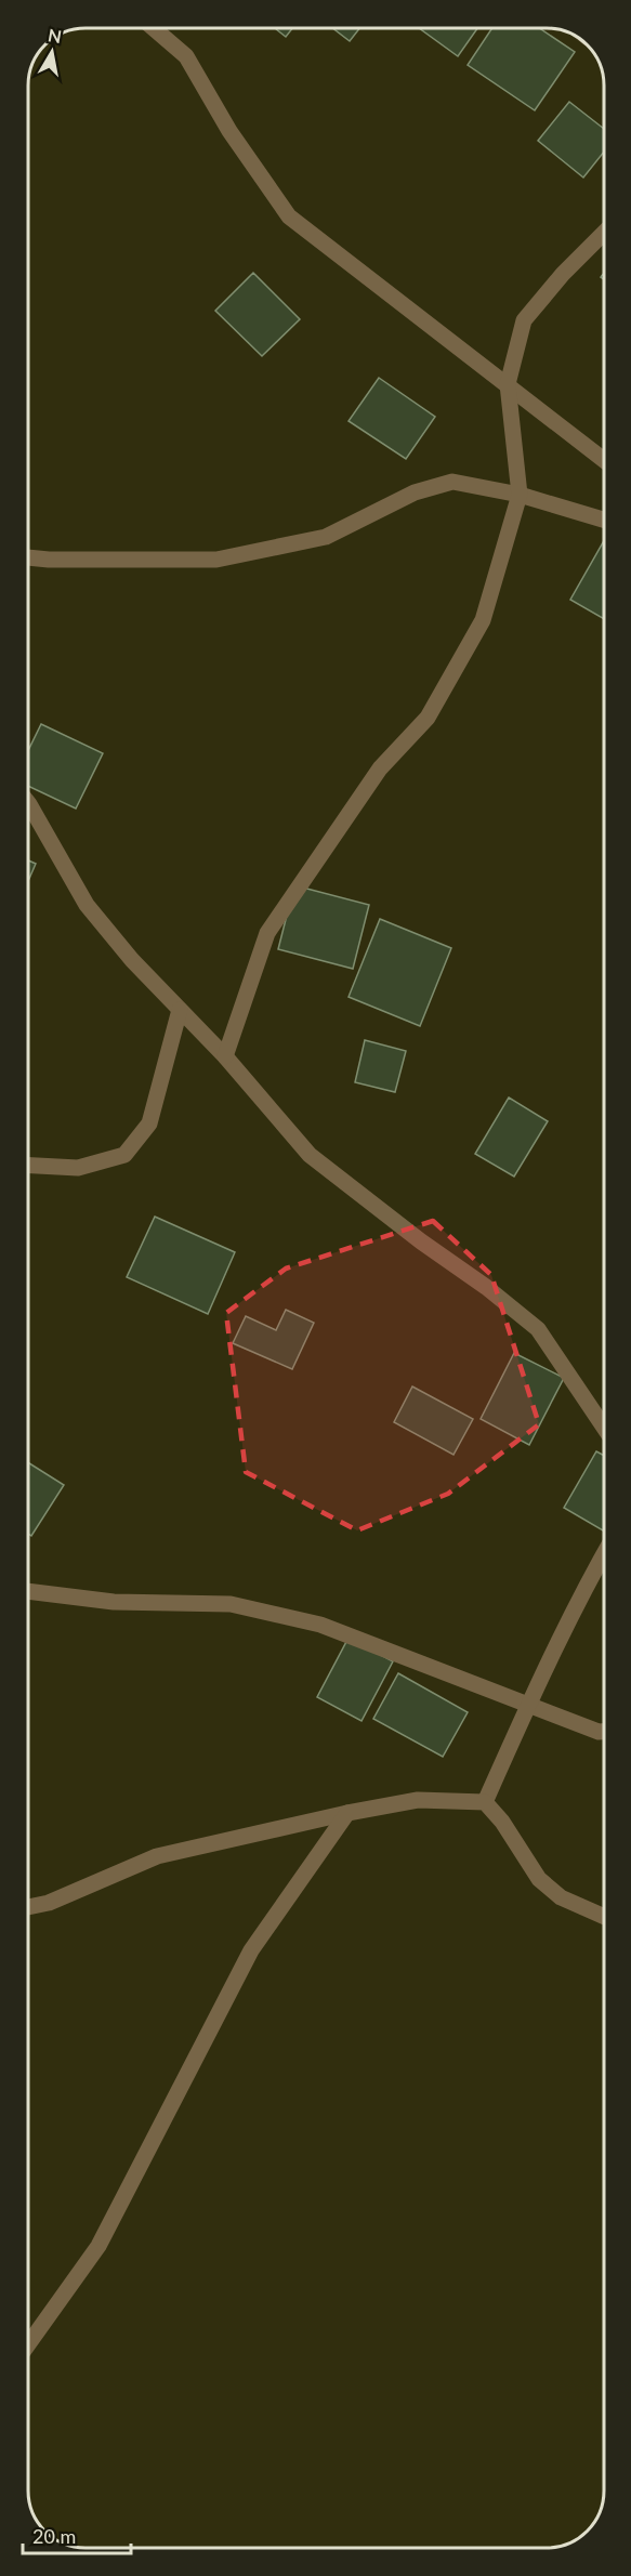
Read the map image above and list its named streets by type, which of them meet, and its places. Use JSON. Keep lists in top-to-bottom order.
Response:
{
  "scale_bar": "20 m",
  "north": "top"
}
